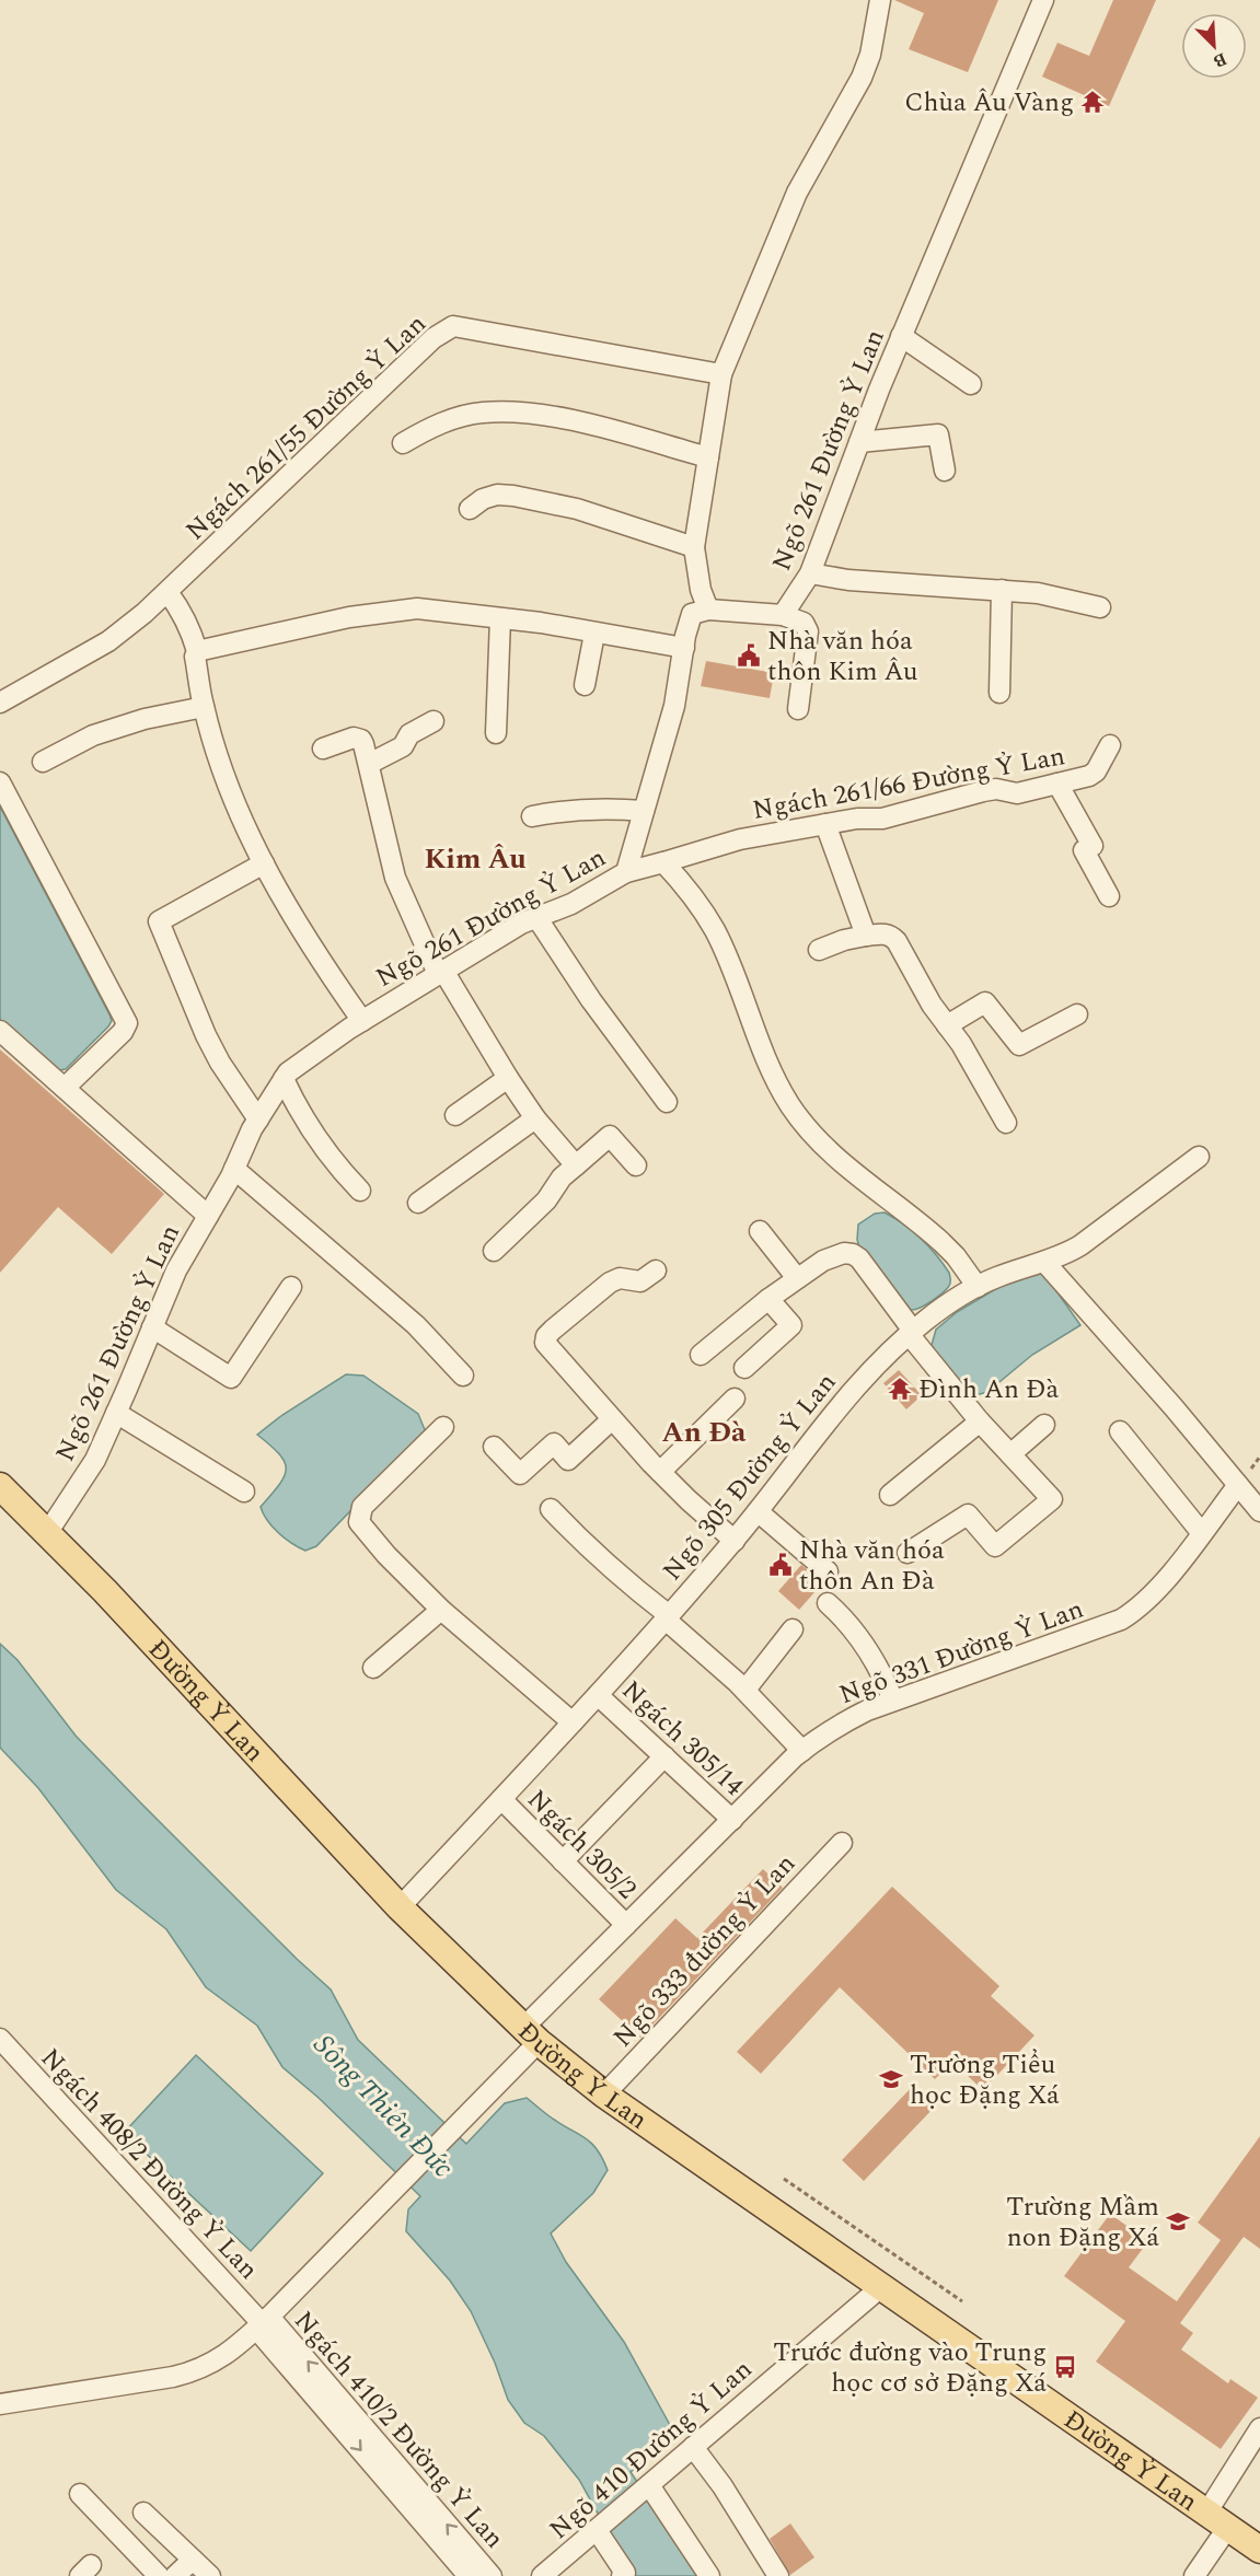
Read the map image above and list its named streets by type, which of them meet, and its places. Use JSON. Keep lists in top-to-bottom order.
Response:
{
  "streets": {
    "main road": ["Đường Ỷ Lan"],
    "street": [
      "Ngách 261/55 Đường Ỷ Lan",
      "Ngõ 261 Đường Ỷ Lan",
      "Ngách 261/66 Đường Ỷ Lan",
      "Ngõ 305 Đường Ỷ Lan",
      "Ngõ 331 Đường Ỷ Lan",
      "Ngách 305/14",
      "Ngách 305/2",
      "Ngõ 333 đường Ỷ Lan",
      "Ngách 408/2 Đường Ỷ Lan",
      "Ngách 410/2 Đường Ỷ Lan",
      "Ngõ 410 Đường Ỷ Lan"
    ]
  },
  "crossings": [
    ["Ngõ 261 Đường Ỷ Lan", "Ngách 261/66 Đường Ỷ Lan"],
    ["Ngõ 261 Đường Ỷ Lan", "Đường Ỷ Lan"],
    ["Ngõ 305 Đường Ỷ Lan", "Đường Ỷ Lan"],
    ["Ngõ 305 Đường Ỷ Lan", "Ngách 305/14"],
    ["Ngõ 305 Đường Ỷ Lan", "Ngách 305/2"],
    ["Ngõ 331 Đường Ỷ Lan", "Đường Ỷ Lan"],
    ["Ngõ 331 Đường Ỷ Lan", "Ngách 305/14"],
    ["Ngõ 331 Đường Ỷ Lan", "Ngách 305/2"],
    ["Ngõ 331 Đường Ỷ Lan", "Ngách 408/2 Đường Ỷ Lan"],
    ["Ngõ 331 Đường Ỷ Lan", "Ngách 410/2 Đường Ỷ Lan"],
    ["Đường Ỷ Lan", "Ngõ 333 đường Ỷ Lan"],
    ["Đường Ỷ Lan", "Ngõ 410 Đường Ỷ Lan"],
    ["Ngách 408/2 Đường Ỷ Lan", "Ngách 410/2 Đường Ỷ Lan"]
  ],
  "districts": ["Kim Âu", "An Đà"],
  "water": ["Sông Thiên Đức"],
  "places": {
    "temple": ["Chùa Âu Vàng", "Đình An Đà"],
    "public building": ["Nhà văn hóa thôn Kim Âu", "Nhà văn hóa thôn An Đà"],
    "school or university": ["Trường Tiểu học Đặng Xá", "Trường Mầm non Đặng Xá"],
    "bus stop": ["Trước đường vào Trung học cơ sở Đặng Xá"]
  },
  "north": "bottom right"
}
